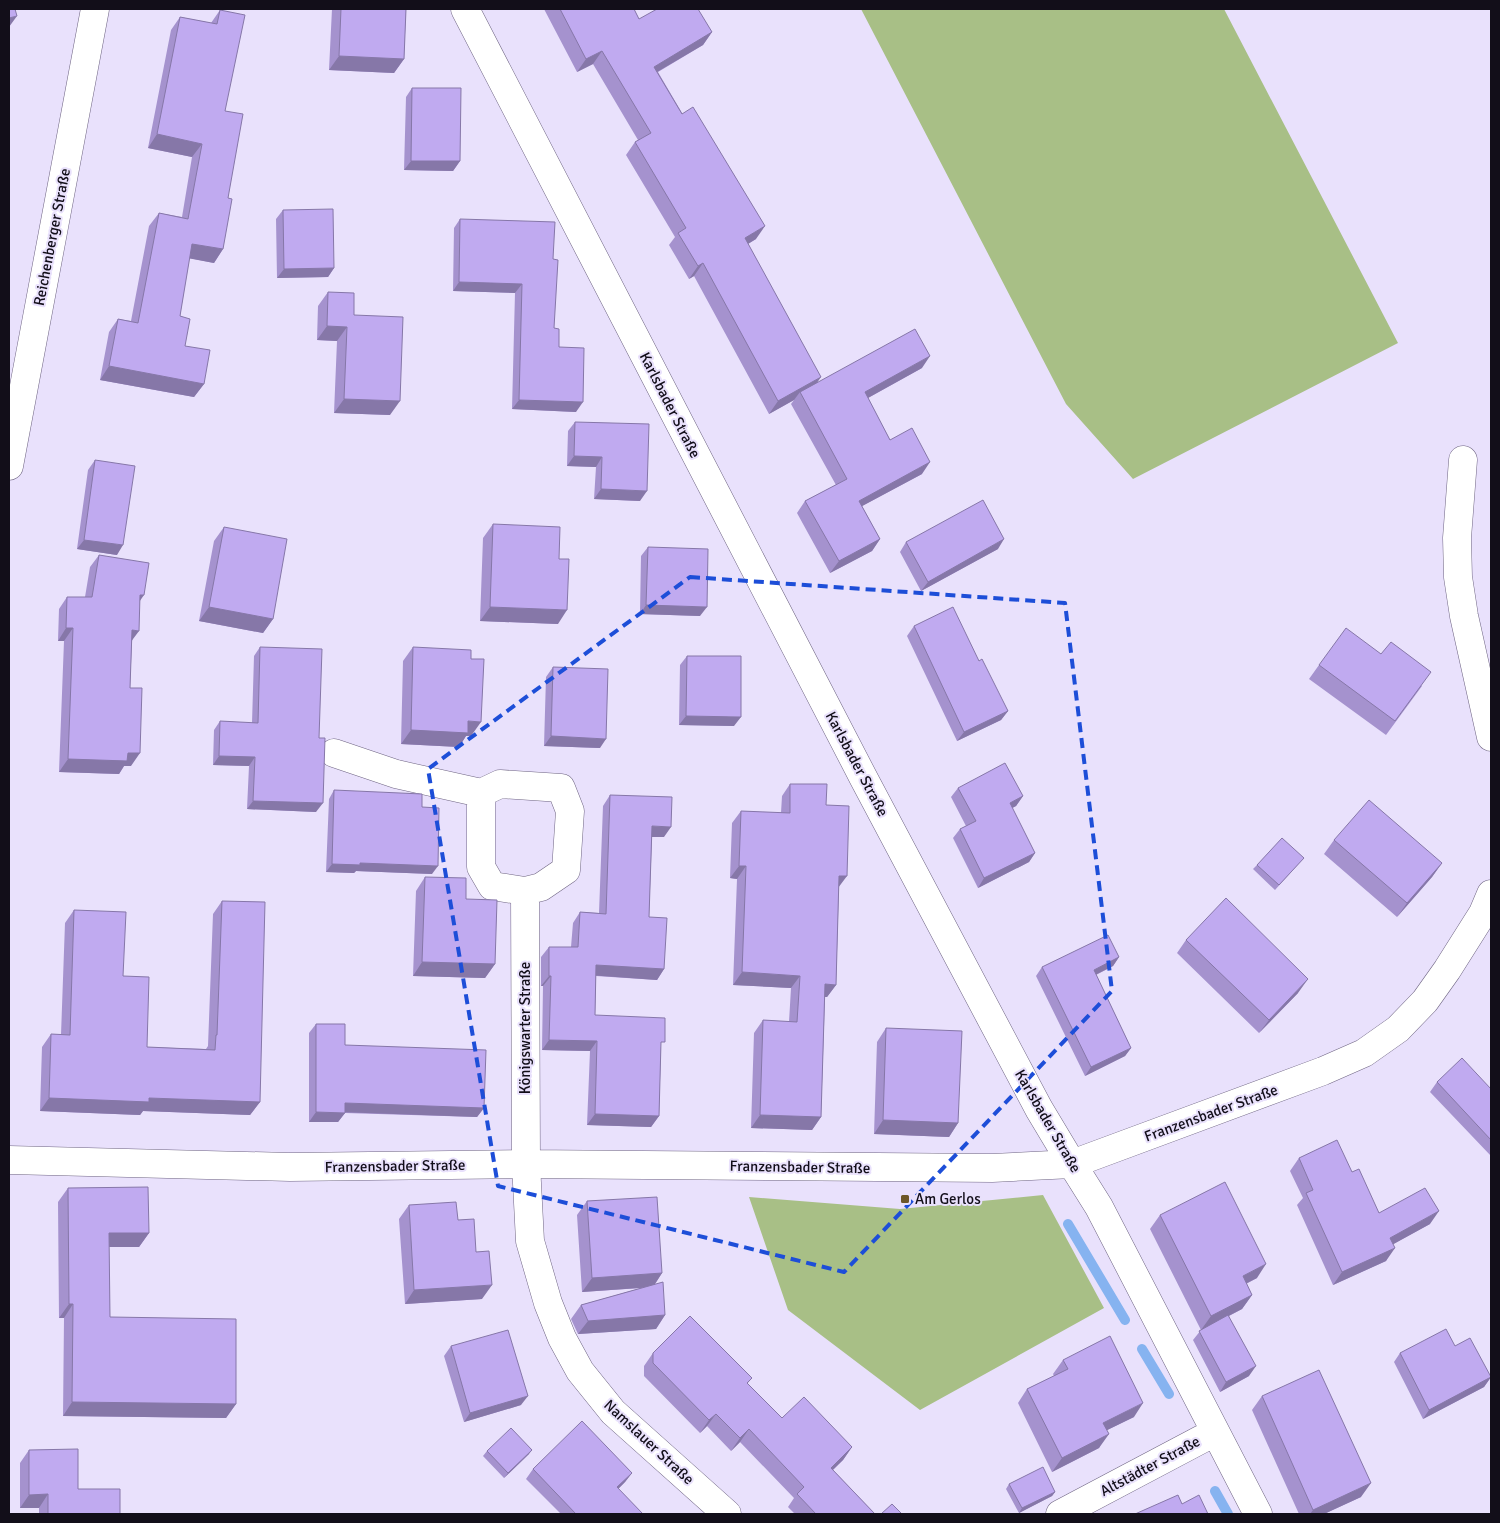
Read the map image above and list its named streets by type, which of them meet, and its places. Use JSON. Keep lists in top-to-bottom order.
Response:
{
  "streets": {
    "street": [
      "Reichenberger Straße",
      "Karlsbader Straße",
      "Königswarter Straße",
      "Franzensbader Straße",
      "Namslauer Straße",
      "Altstädter Straße"
    ]
  },
  "crossings": [
    ["Karlsbader Straße", "Franzensbader Straße"],
    ["Karlsbader Straße", "Altstädter Straße"],
    ["Königswarter Straße", "Franzensbader Straße"],
    ["Königswarter Straße", "Namslauer Straße"],
    ["Franzensbader Straße", "Namslauer Straße"]
  ],
  "places": {
    "transit": ["Am Gerlos"]
  }
}
